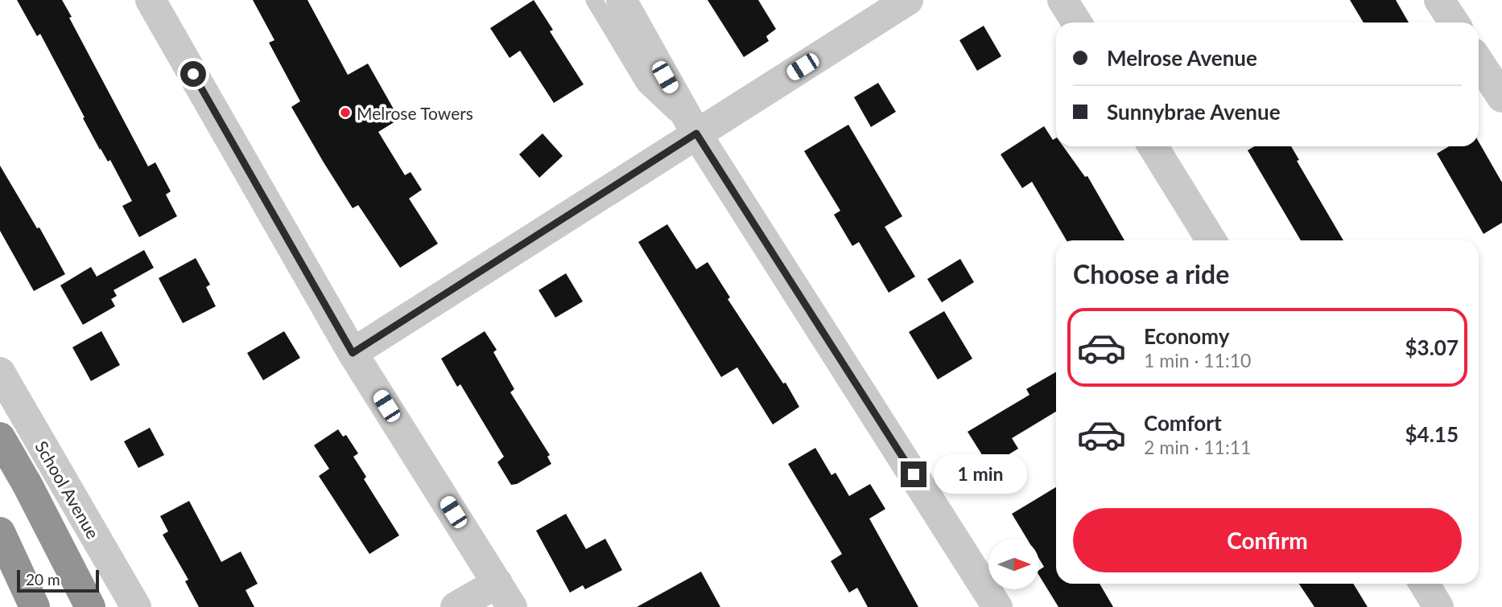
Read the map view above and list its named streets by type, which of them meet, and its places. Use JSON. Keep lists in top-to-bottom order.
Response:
{
  "streets": {
    "street": ["School Avenue"]
  },
  "places": ["Melrose Towers"],
  "scale_bar": "20 m",
  "north": "right",
  "page": {
    "banner": ["Melrose Avenue", "Sunnybrae Avenue"],
    "heading": "Choose a ride",
    "list": [
      {
        "name": "Economy",
        "note": "1 min · 11:10",
        "value": "$3.07"
      },
      {
        "name": "Comfort",
        "note": "2 min · 11:11",
        "value": "$4.15"
      }
    ],
    "bubble": "1 min",
    "buttons": "Confirm",
    "scale": "20 m"
  }
}
